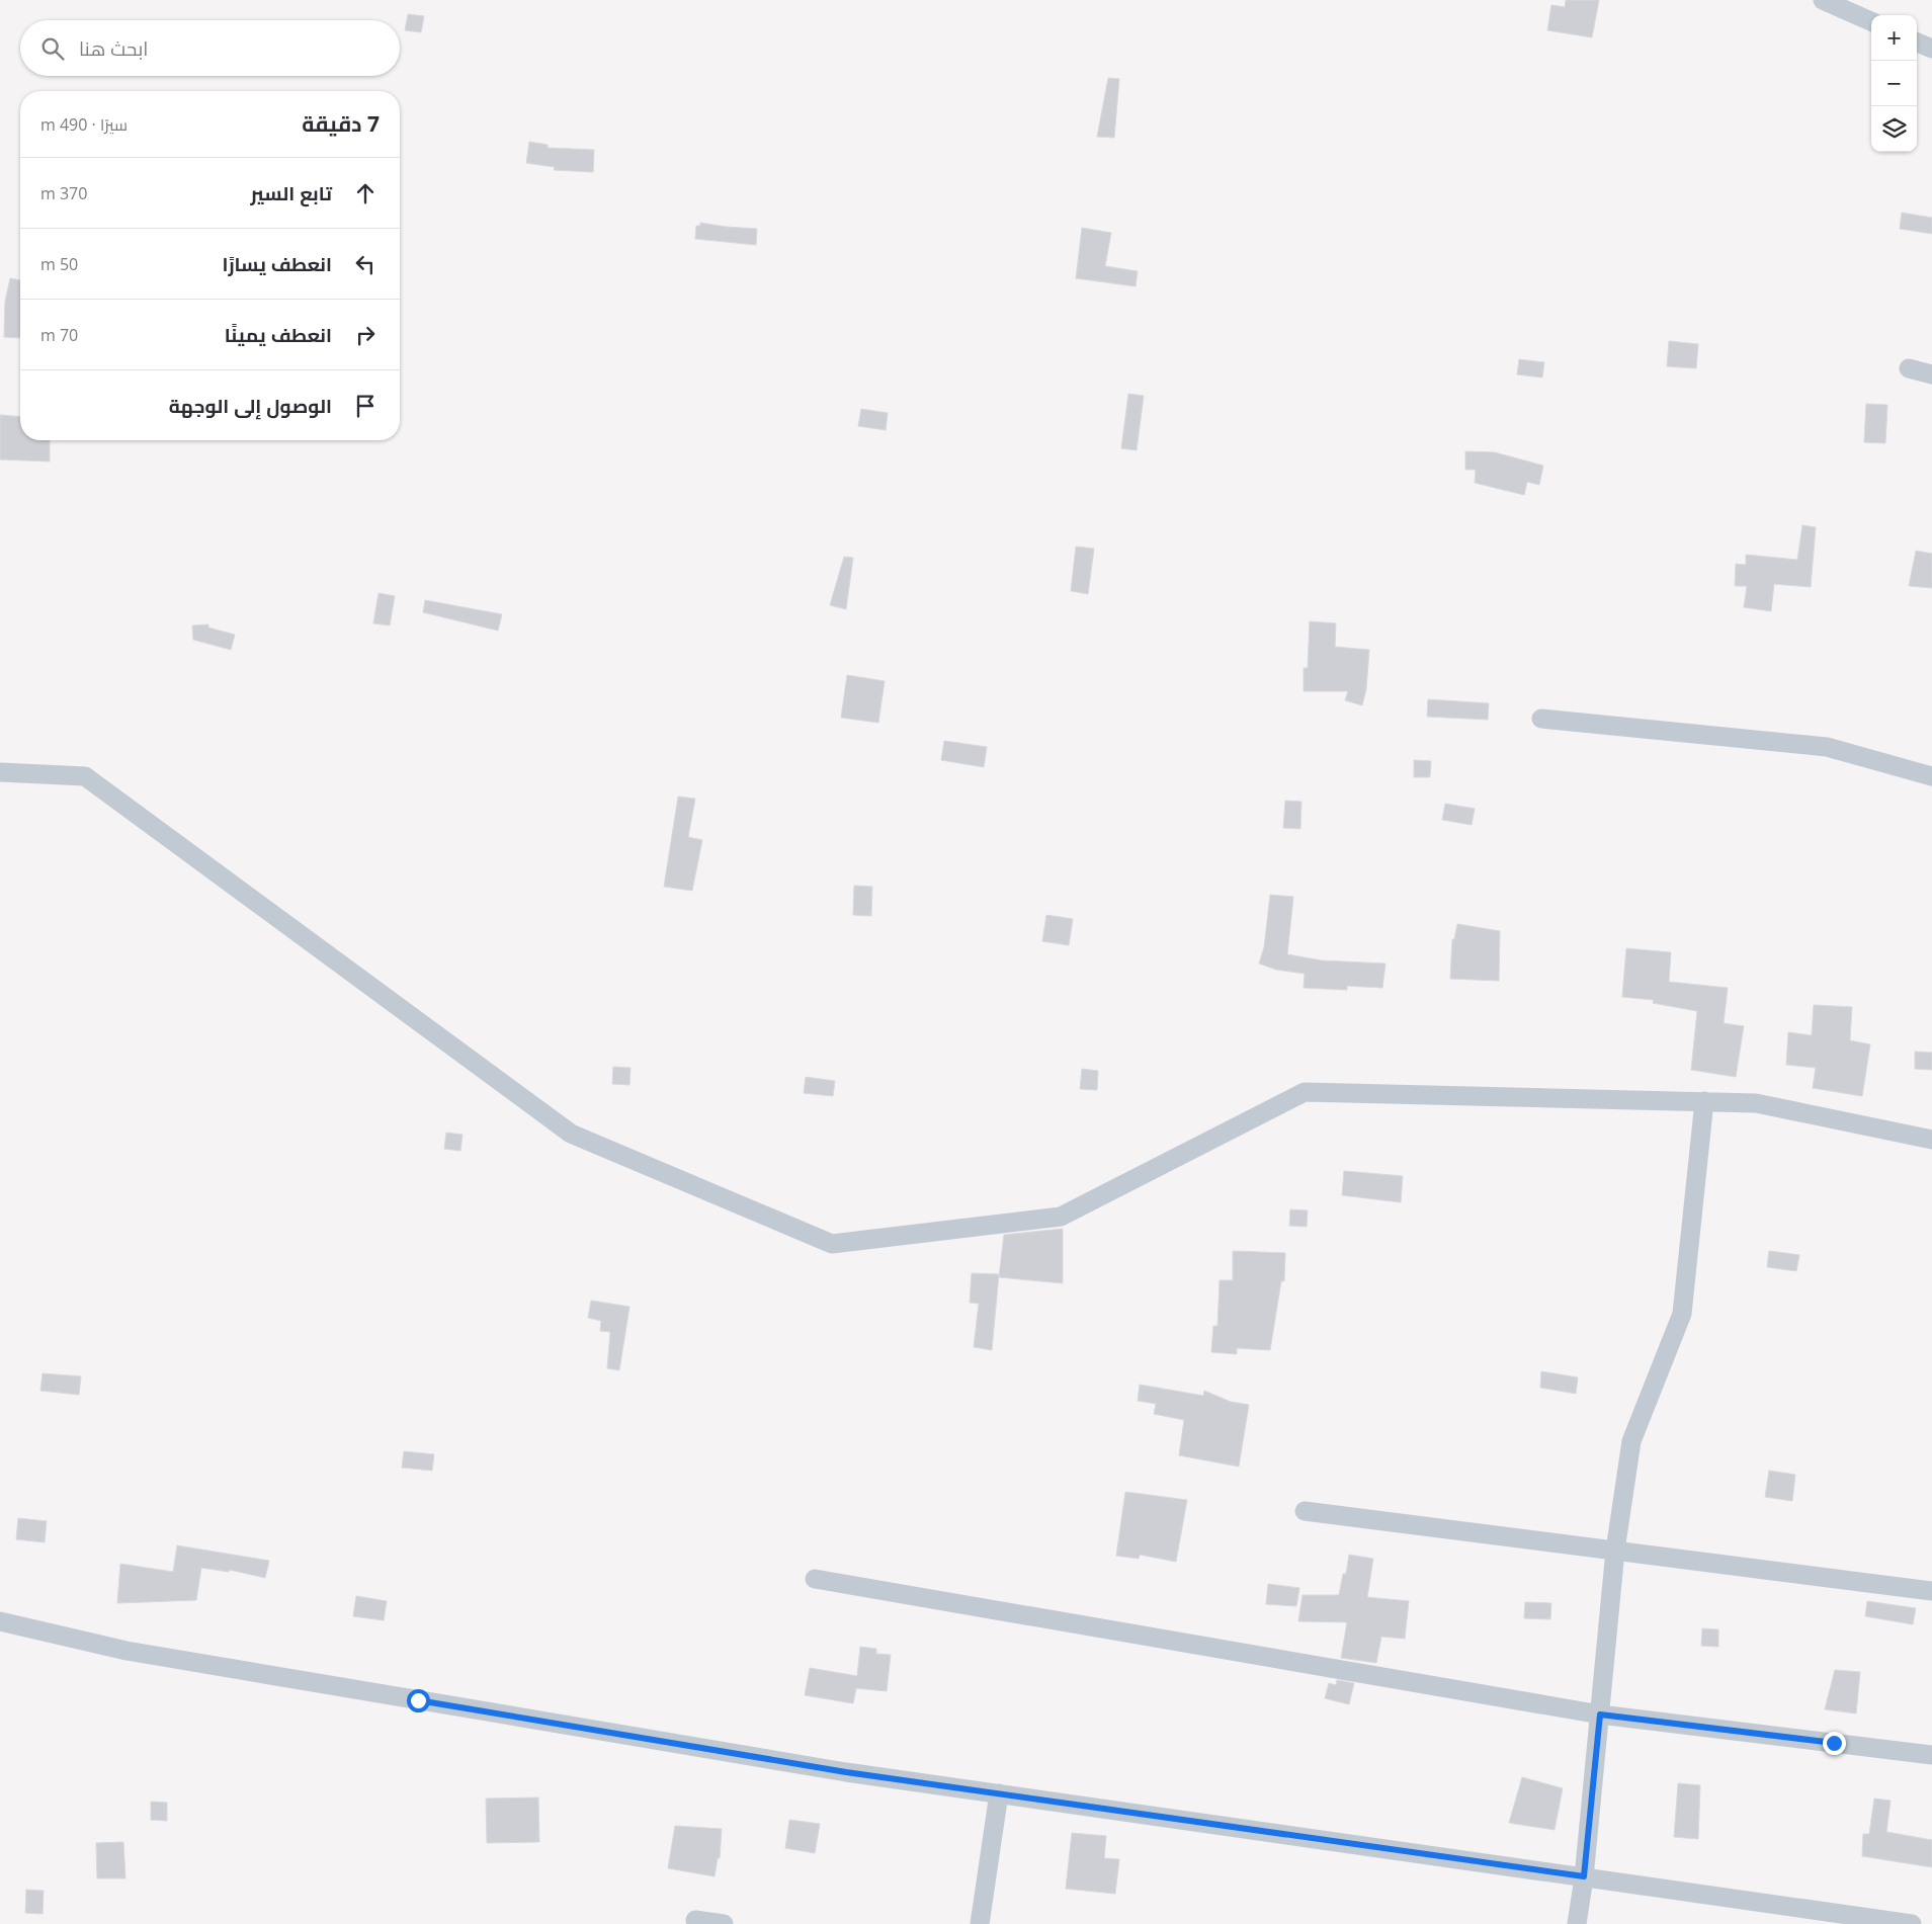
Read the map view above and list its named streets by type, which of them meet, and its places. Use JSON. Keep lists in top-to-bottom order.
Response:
{
  "page": {
    "map_buttons": ["+", "−"],
    "search": "ابحث هنا",
    "heading": ["7 دقيقة", "سيرًا · 490 m"],
    "list": [
      ["تابع السير", "370 m"],
      ["انعطف يسارًا", "50 m"],
      ["انعطف يمينًا", "70 m"],
      "الوصول إلى الوجهة"
    ]
  }
}
